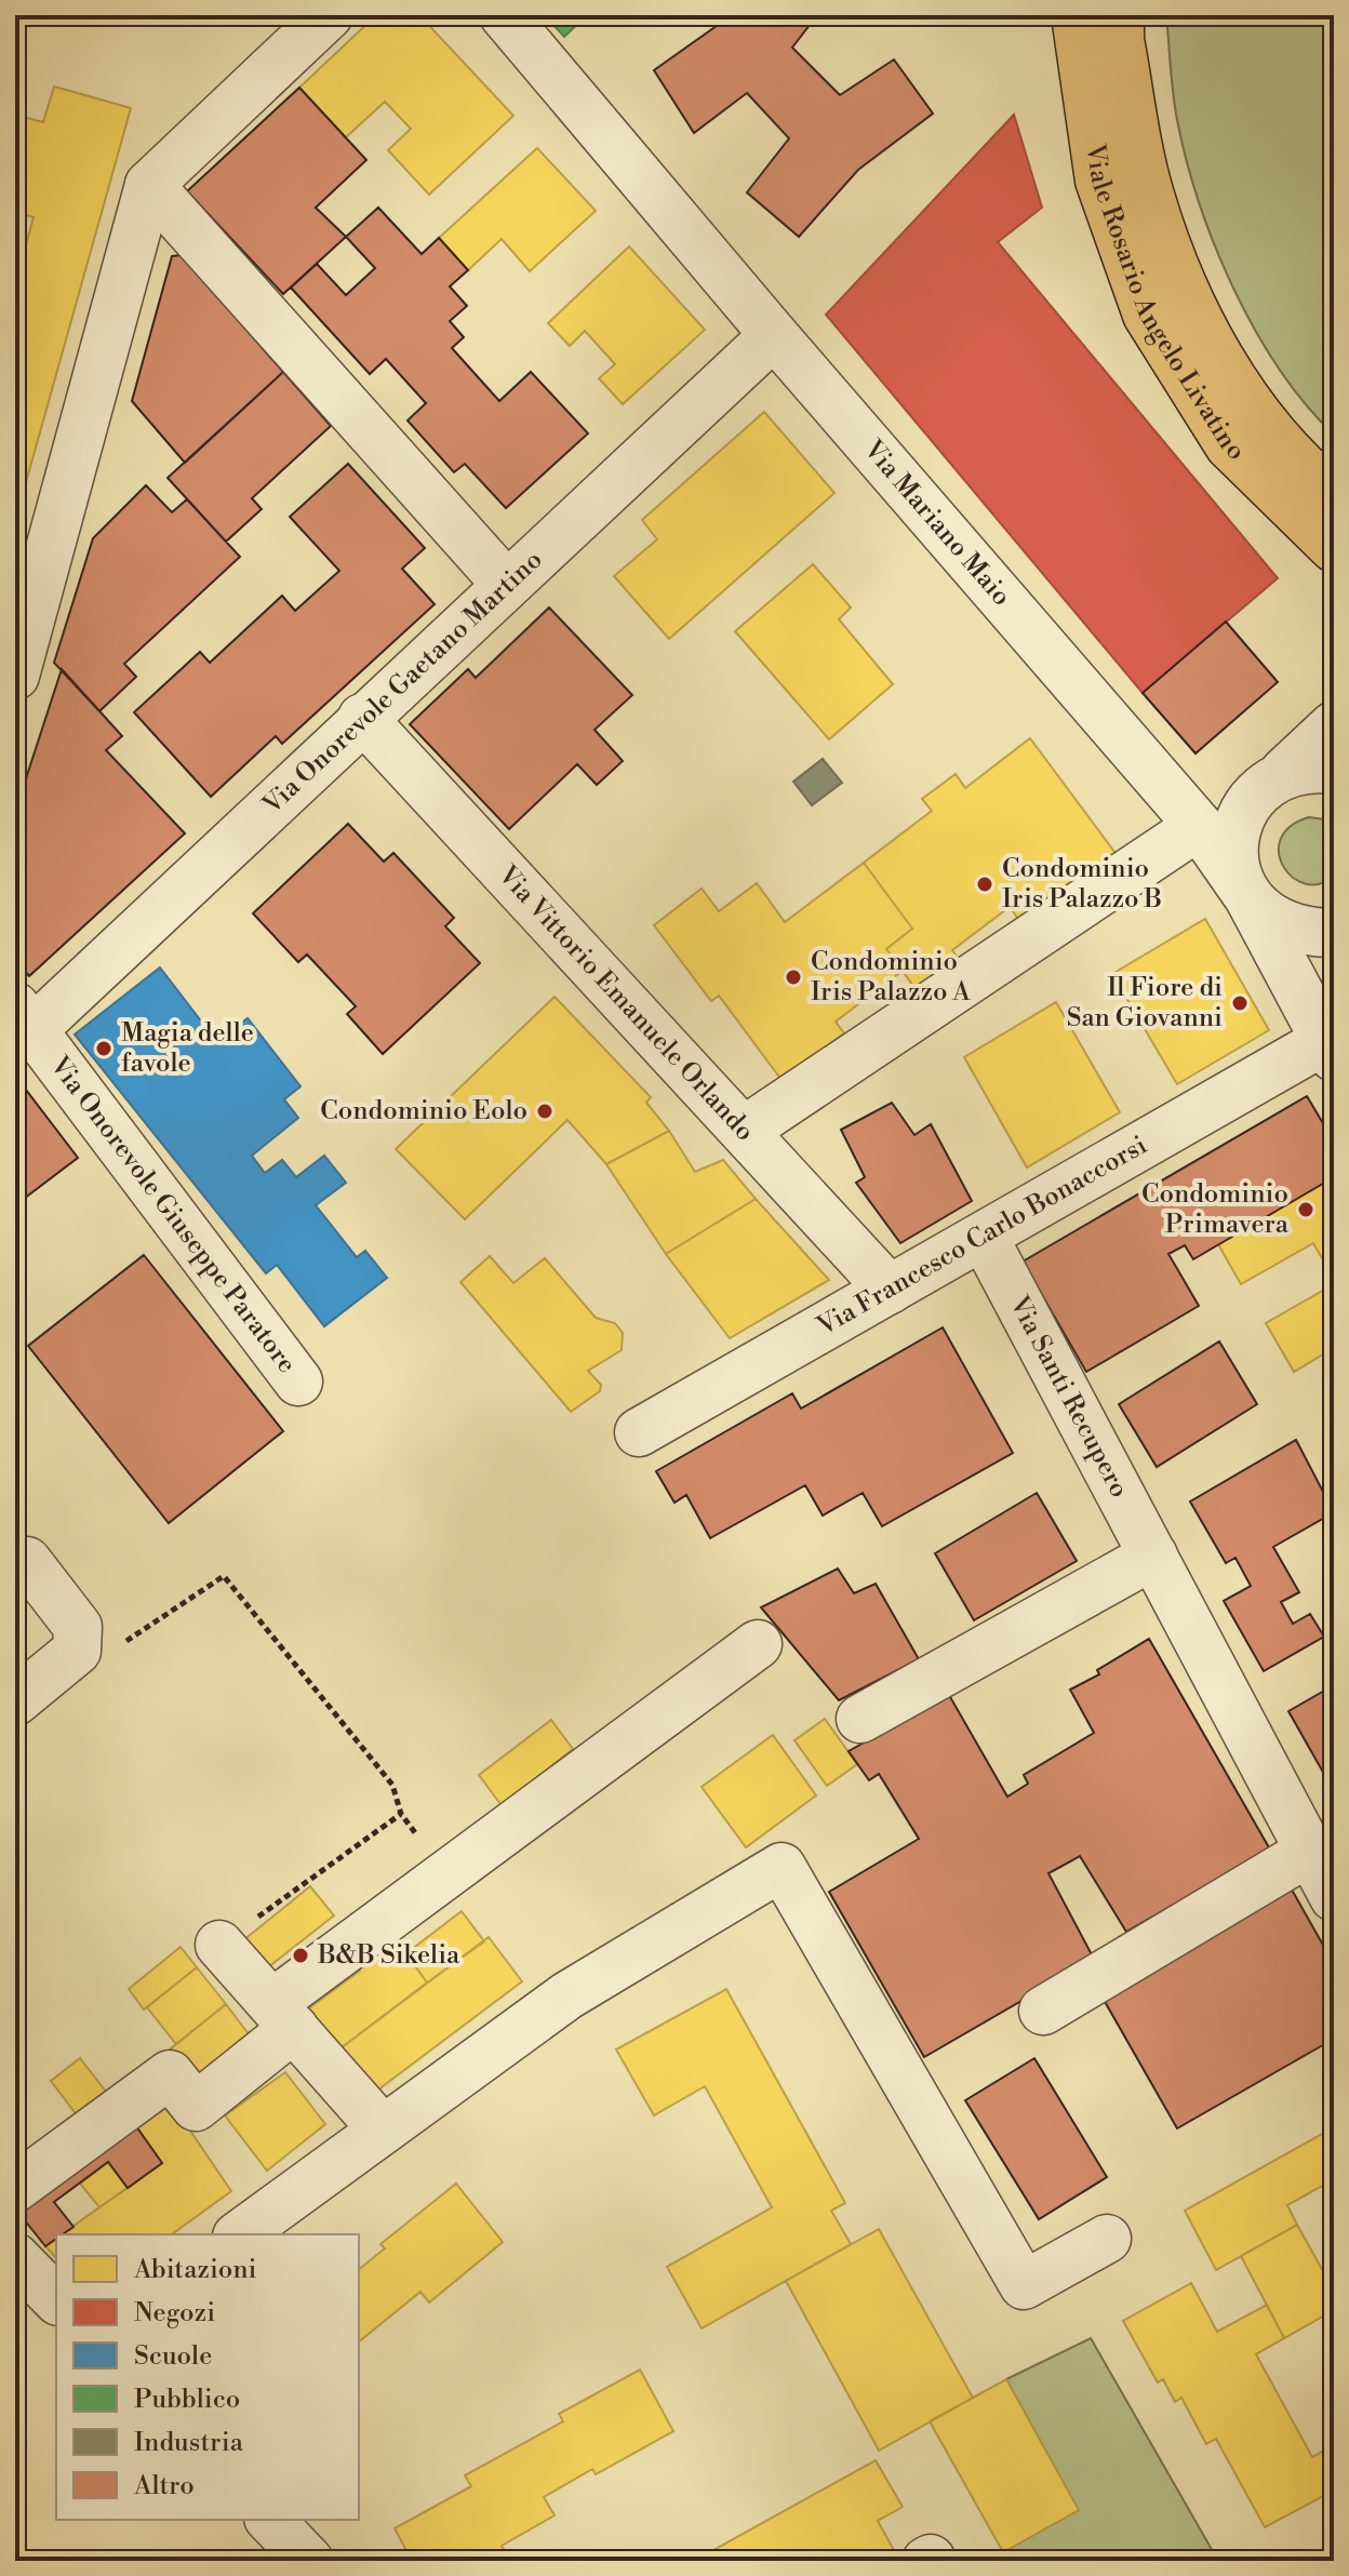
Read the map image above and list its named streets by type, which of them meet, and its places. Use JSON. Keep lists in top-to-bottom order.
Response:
{
  "streets": {
    "main road": ["Viale Rosario Angelo Livatino"],
    "street": [
      "Via Mariano Maio",
      "Via Onorevole Gaetano Martino",
      "Via Vittorio Emanuele Orlando",
      "Via Onorevole Giuseppe Paratore",
      "Via Francesco Carlo Bonaccorsi",
      "Via Santi Recupero"
    ]
  },
  "crossings": [
    ["Via Mariano Maio", "Via Onorevole Gaetano Martino"],
    ["Via Mariano Maio", "Via Francesco Carlo Bonaccorsi"],
    ["Via Onorevole Gaetano Martino", "Via Vittorio Emanuele Orlando"],
    ["Via Onorevole Gaetano Martino", "Via Onorevole Giuseppe Paratore"],
    ["Via Vittorio Emanuele Orlando", "Via Francesco Carlo Bonaccorsi"],
    ["Via Francesco Carlo Bonaccorsi", "Via Santi Recupero"]
  ],
  "places": [
    "Condominio Iris Palazzo B",
    "Condominio Iris Palazzo A",
    "Il Fiore di San Giovanni",
    "Magia delle favole",
    "Condominio Eolo",
    "Condominio Primavera",
    "B&B Sikelia"
  ],
  "legend": [
    "Abitazioni",
    "Negozi",
    "Scuole",
    "Pubblico",
    "Industria",
    "Altro"
  ]
}
